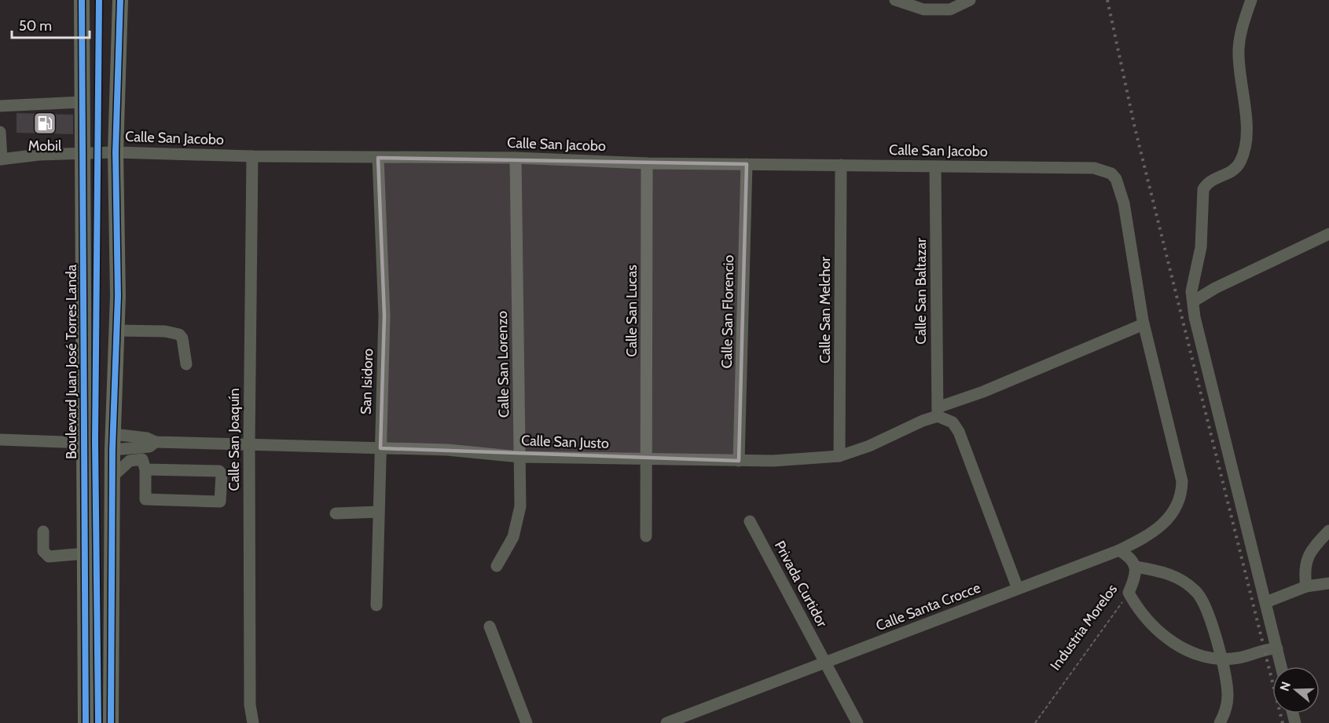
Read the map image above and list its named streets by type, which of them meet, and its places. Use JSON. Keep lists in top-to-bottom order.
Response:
{
  "streets": {
    "main road": ["Boulevard Juan José Torres Landa"],
    "street": [
      "Calle San Jacobo",
      "Calle San Baltazar",
      "Calle San Melchor",
      "Calle San Lucas",
      "Calle San Florencio",
      "Calle San Lorenzo",
      "San Isidoro",
      "Calle San Joaquín",
      "Calle San Justo",
      "Privada Curtidor",
      "Calle Santa Crocce",
      "Industria Morelos"
    ]
  },
  "crossings": [
    ["Calle San Jacobo", "Calle San Baltazar"],
    ["Calle San Jacobo", "Calle San Melchor"],
    ["Calle San Jacobo", "Calle San Lucas"],
    ["Calle San Jacobo", "Calle San Florencio"],
    ["Calle San Jacobo", "Boulevard Juan José Torres Landa"],
    ["Calle San Jacobo", "Calle San Lorenzo"],
    ["Calle San Jacobo", "San Isidoro"],
    ["Calle San Jacobo", "Calle San Joaquín"],
    ["Calle San Jacobo", "Calle San Justo"],
    ["Calle San Jacobo", "Calle Santa Crocce"],
    ["Calle San Baltazar", "Calle San Justo"],
    ["Calle San Melchor", "Calle San Justo"],
    ["Calle San Lucas", "Calle San Justo"],
    ["Calle San Florencio", "Calle San Justo"],
    ["Calle San Lorenzo", "Calle San Justo"],
    ["San Isidoro", "Calle San Justo"],
    ["Calle San Joaquín", "Calle San Justo"],
    ["Calle San Justo", "Calle Santa Crocce"],
    ["Privada Curtidor", "Calle Santa Crocce"]
  ],
  "places": {
    "fuel station": ["Mobil"]
  },
  "scale_bar": "50 m",
  "north": "left"
}
